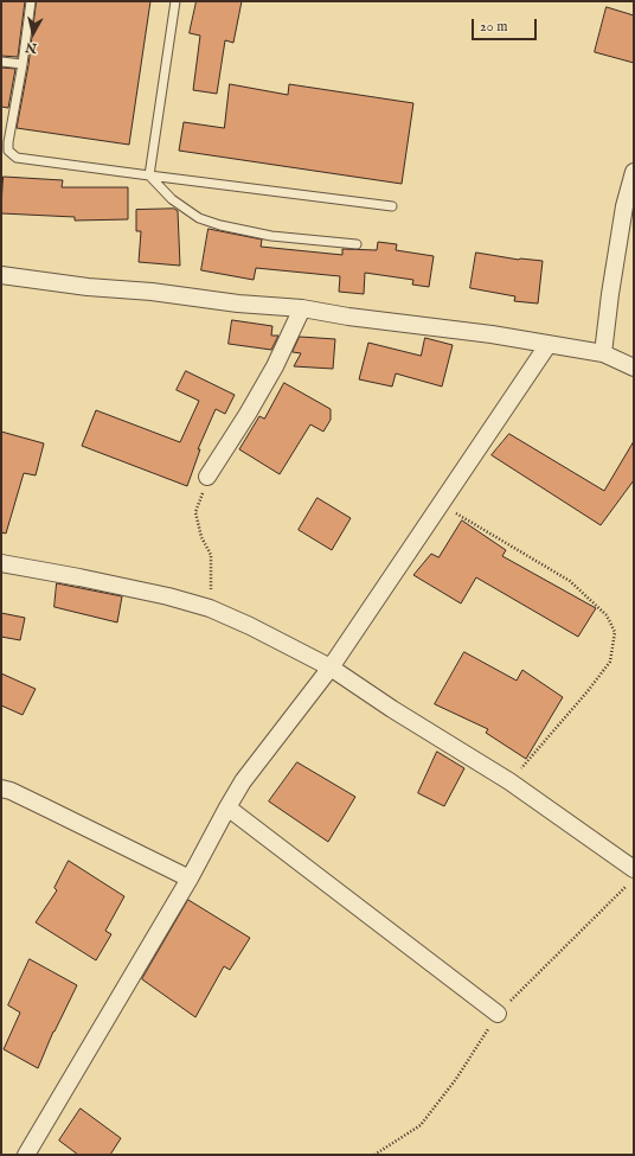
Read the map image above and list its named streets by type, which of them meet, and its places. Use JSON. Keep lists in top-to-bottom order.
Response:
{
  "scale_bar": "20 m",
  "north": "bottom"
}
